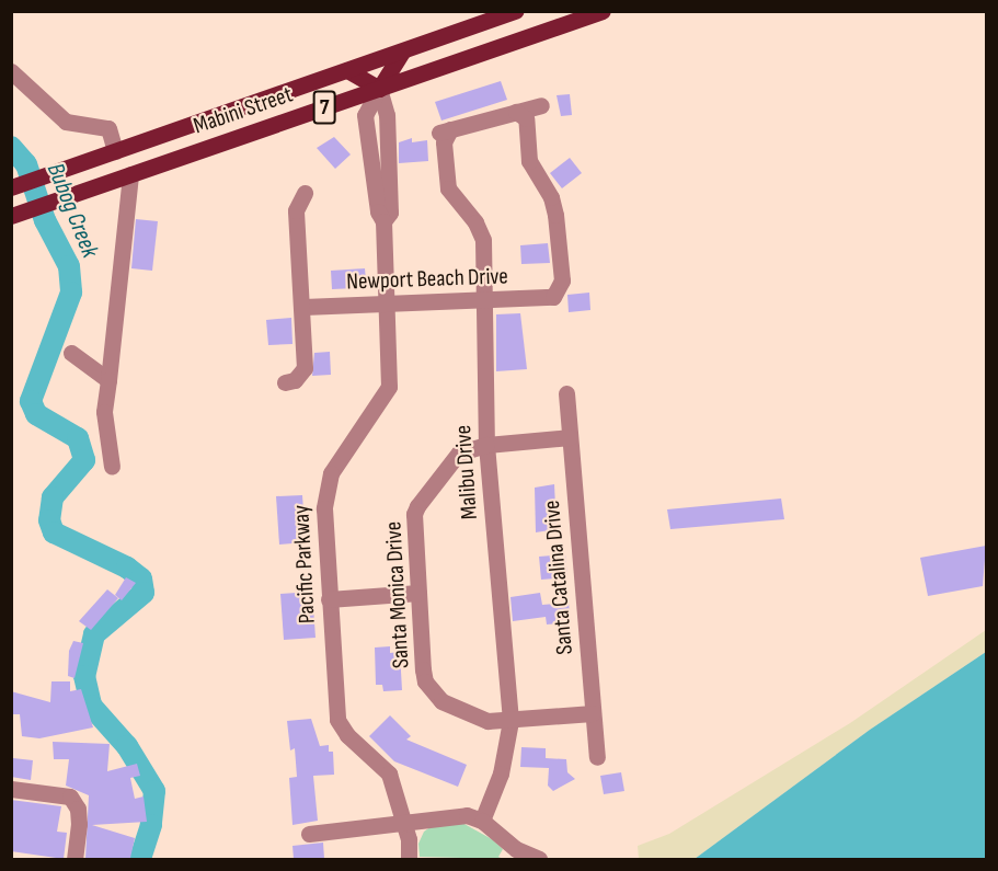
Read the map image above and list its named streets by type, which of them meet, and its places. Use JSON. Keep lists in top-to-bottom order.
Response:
{
  "streets": {
    "main road": ["7", "Mabini Street"],
    "street": [
      "Newport Beach Drive",
      "Malibu Drive",
      "Pacific Parkway",
      "Santa Catalina Drive",
      "Santa Monica Drive"
    ]
  },
  "crossings": [
    ["Mabini Street", "Pacific Parkway"],
    ["Newport Beach Drive", "Malibu Drive"],
    ["Newport Beach Drive", "Pacific Parkway"],
    ["Malibu Drive", "Santa Monica Drive"],
    ["Santa Catalina Drive", "Santa Monica Drive"]
  ],
  "water": ["Bubog Creek"]
}
